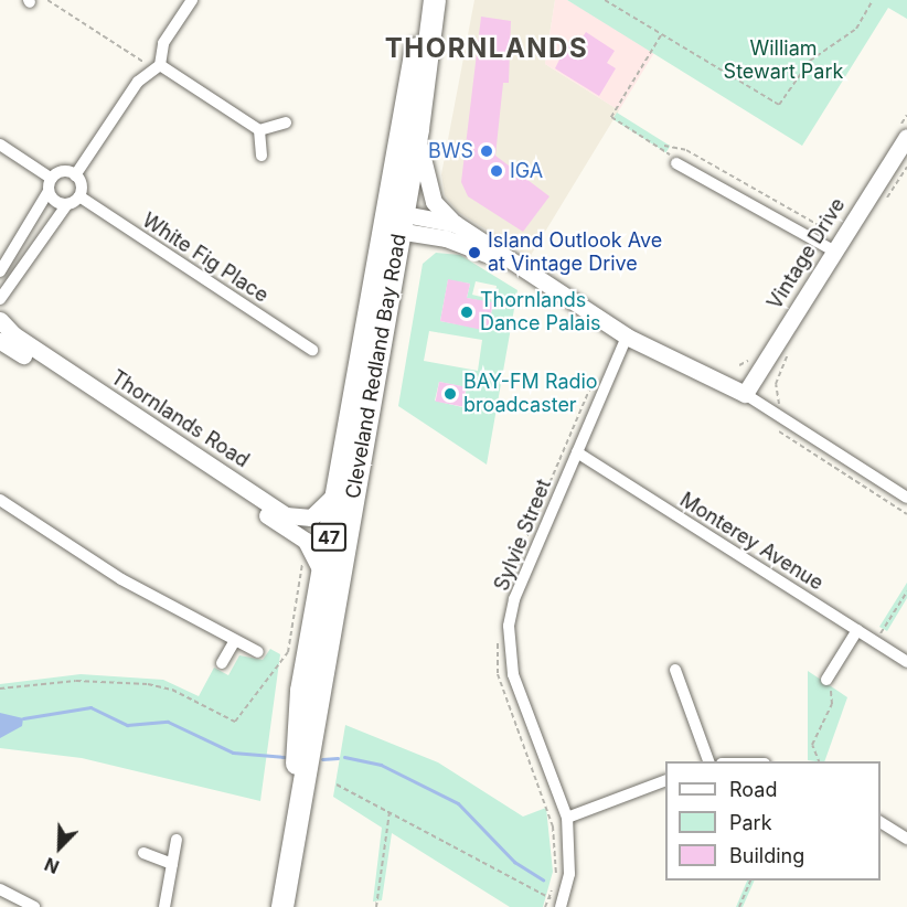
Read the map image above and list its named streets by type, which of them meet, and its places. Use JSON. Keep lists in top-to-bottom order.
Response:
{
  "streets": {
    "highway": ["Cleveland Redland Bay Road", "47"],
    "street": [
      "Vintage Drive",
      "White Fig Place",
      "Thornlands Road",
      "Sylvie Street",
      "Monterey Avenue"
    ]
  },
  "crossings": [
    ["Cleveland Redland Bay Road", "Thornlands Road"],
    ["Sylvie Street", "Monterey Avenue"]
  ],
  "districts": ["THORNLANDS"],
  "parks": ["William Stewart Park"],
  "places": [
    "BWS",
    "IGA",
    "Island Outlook Ave at Vintage Drive",
    "Thornlands Dance Palais",
    "BAY-FM Radio broadcaster"
  ],
  "legend": ["Road", "Park", "Building"],
  "north": "bottom left"
}
